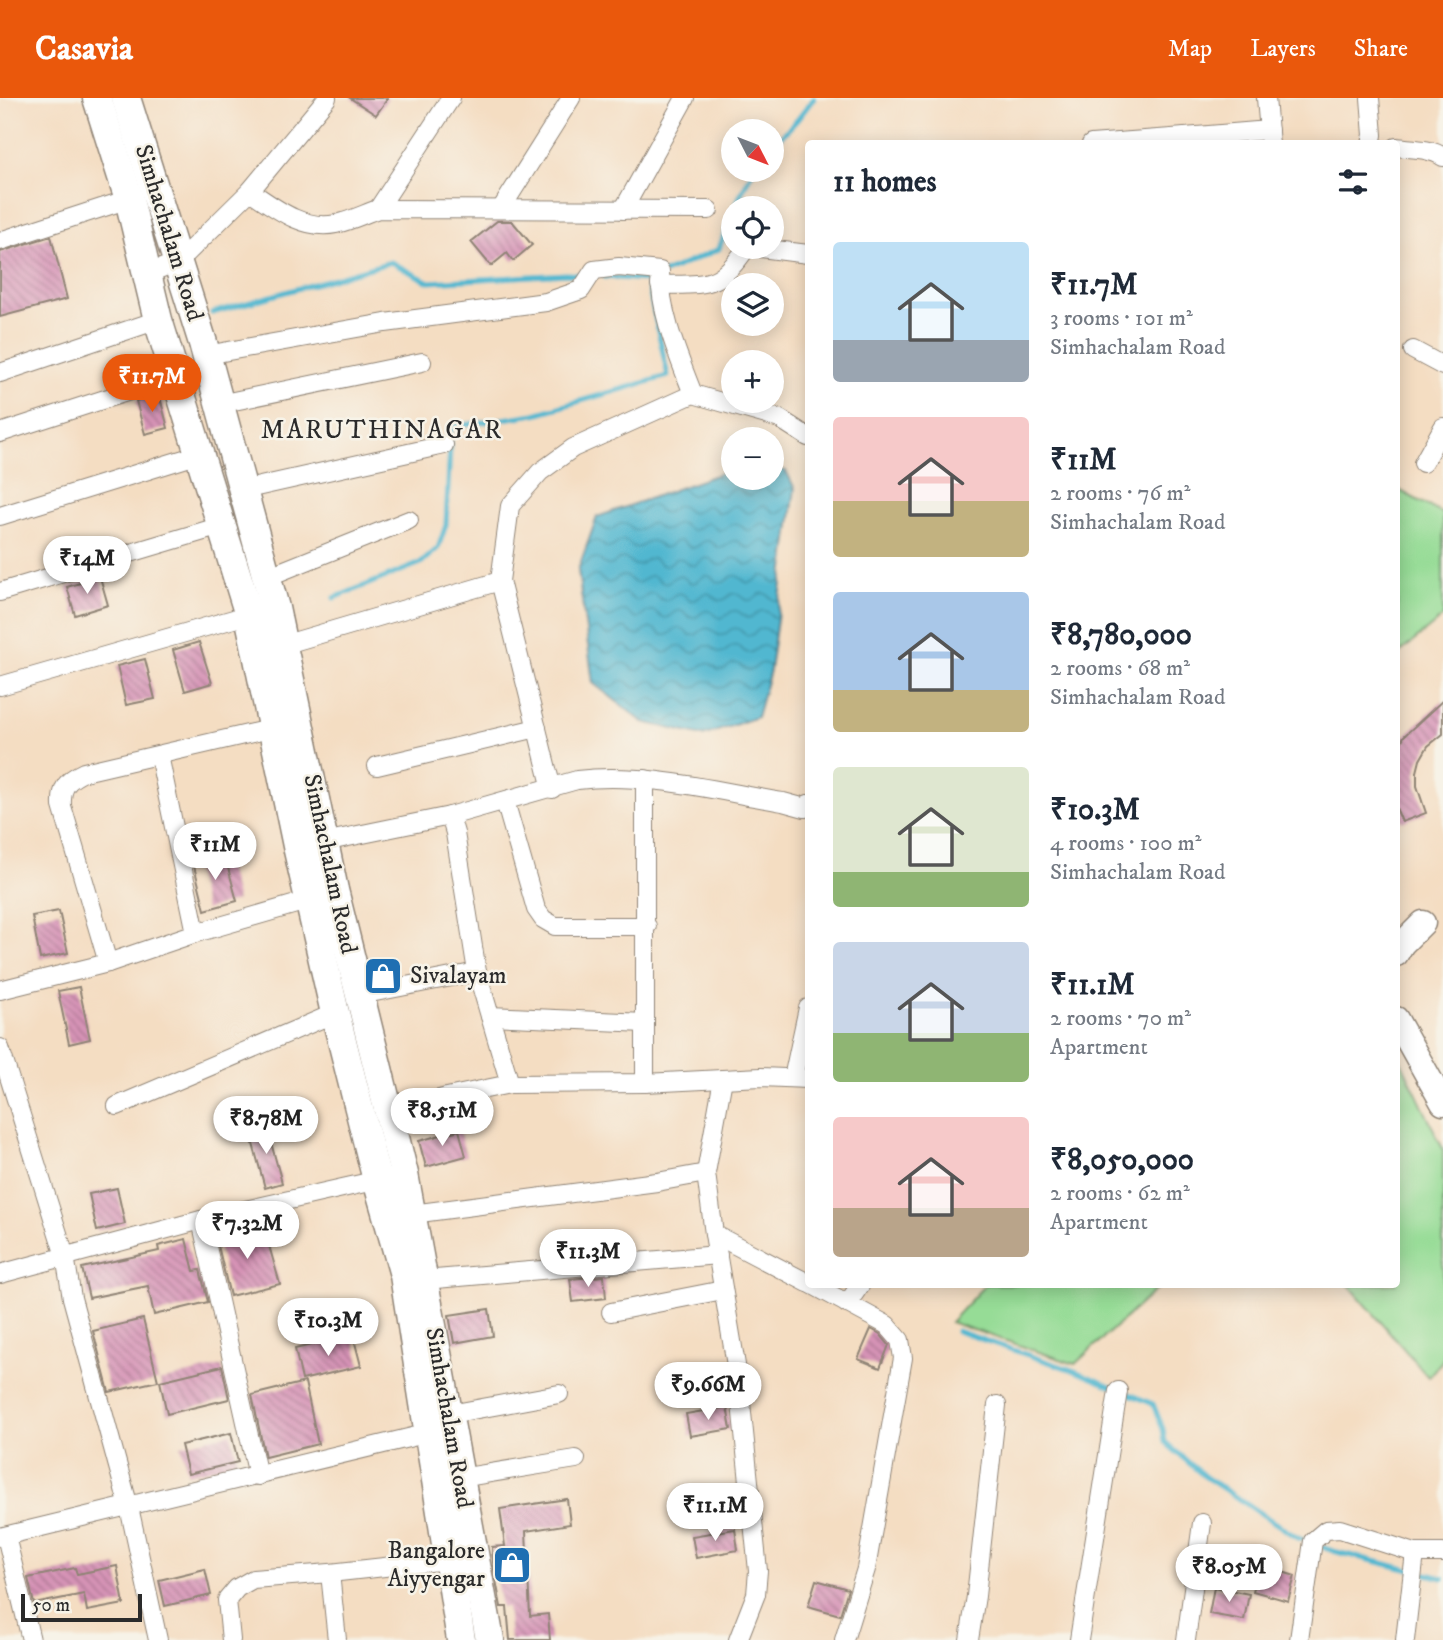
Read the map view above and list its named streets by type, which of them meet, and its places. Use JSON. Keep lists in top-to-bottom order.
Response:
{
  "streets": {
    "main road": ["Simhachalam Road"]
  },
  "districts": ["MARUTHINAGAR"],
  "places": {
    "shop": ["Sivalayam", "Bangalore Aiyyengar"]
  },
  "scale_bar": "50 m",
  "north": "bottom right",
  "page": {
    "header": "Casavia",
    "nav": ["Map", "Layers", "Share"],
    "map_buttons": ["+", "−"],
    "heading": "11 homes",
    "list": [
      {
        "name": "₹11.7M",
        "note": "3 rooms · 101 m² · Simhachalam Road"
      },
      {
        "name": "₹11M",
        "note": "2 rooms · 76 m² · Simhachalam Road"
      },
      {
        "name": "₹8,780,000",
        "note": "2 rooms · 68 m² · Simhachalam Road"
      },
      {
        "name": "₹10.3M",
        "note": "4 rooms · 100 m² · Simhachalam Road"
      },
      {
        "name": "₹11.1M",
        "note": "2 rooms · 70 m² · Apartment"
      },
      {
        "name": "₹8,050,000",
        "note": "2 rooms · 62 m² · Apartment"
      }
    ],
    "price": [
      "₹11.7M",
      "₹14M",
      "₹11M",
      "₹8.51M",
      "₹8.78M",
      "₹7.32M",
      "₹11.3M",
      "₹10.3M",
      "₹9.66M",
      "₹11.1M",
      "₹8.05M"
    ],
    "scale": "50 m"
  }
}
